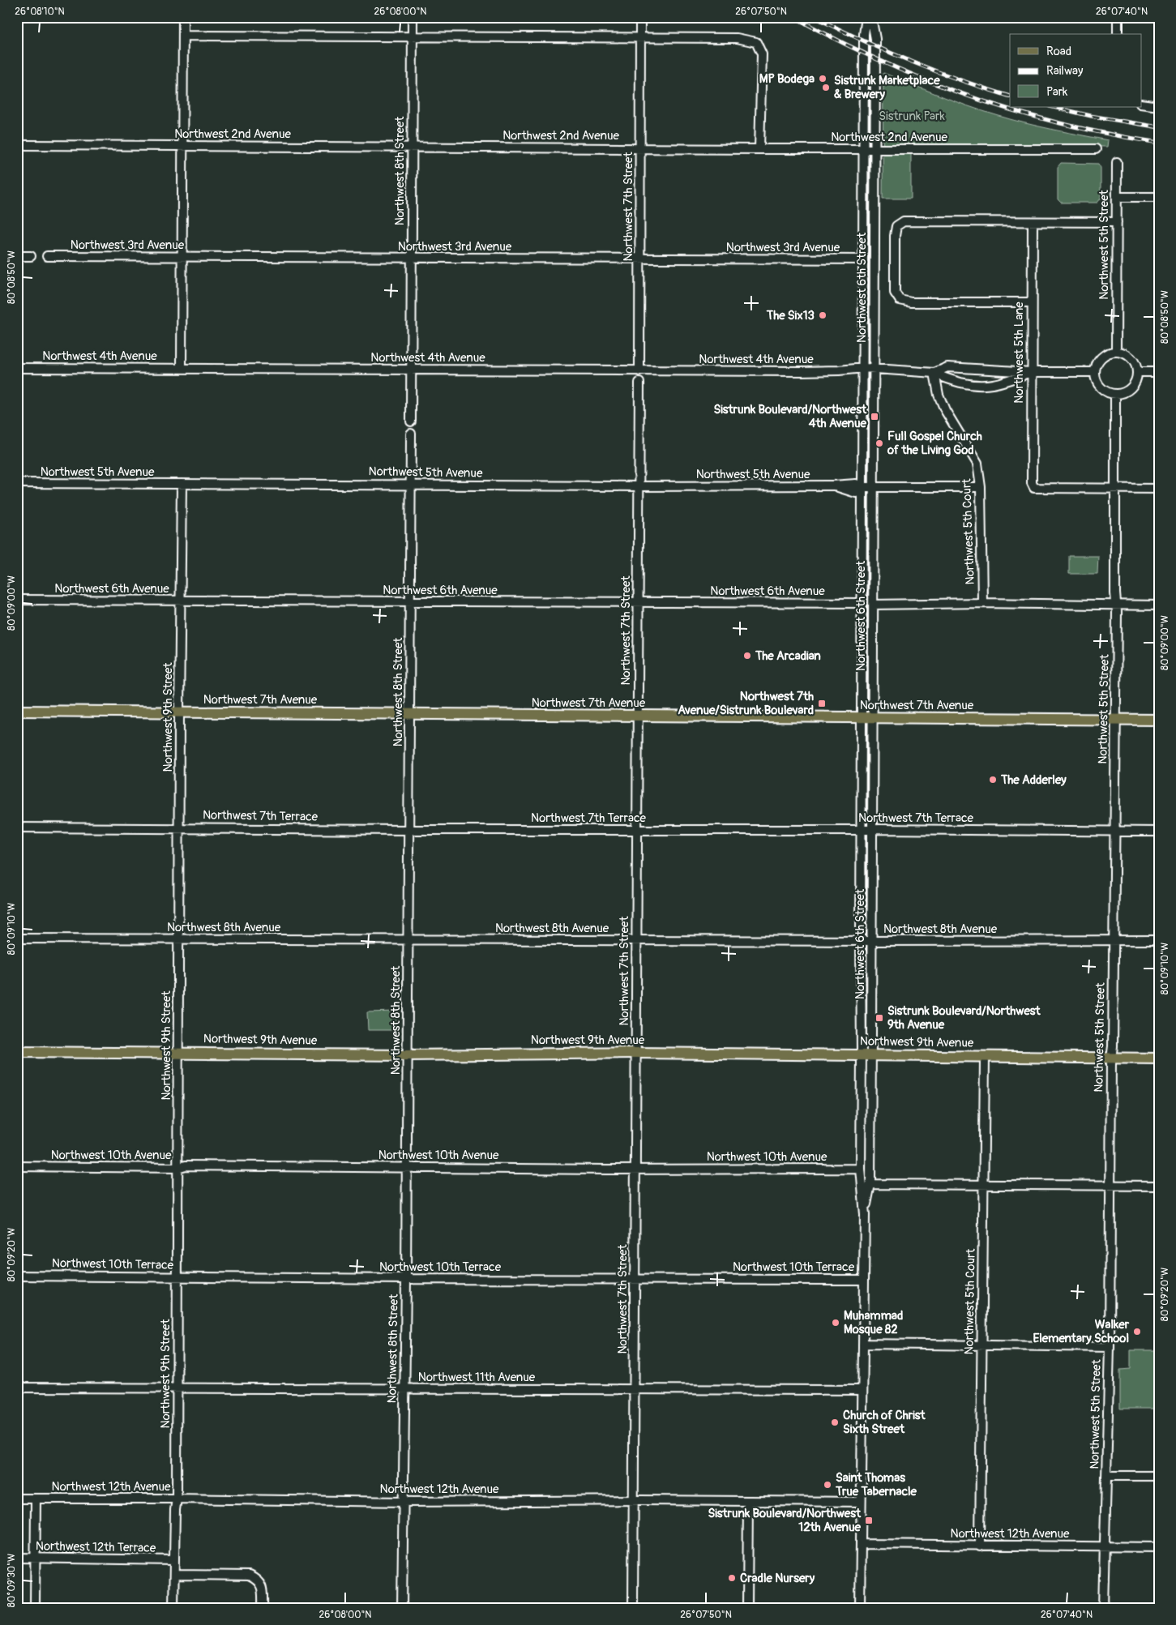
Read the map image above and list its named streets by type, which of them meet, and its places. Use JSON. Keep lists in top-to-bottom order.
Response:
{
  "streets": {
    "main road": ["Northwest 7th Avenue", "Northwest 9th Avenue"],
    "street": [
      "Northwest 2nd Avenue",
      "Northwest 8th Street",
      "Northwest 7th Street",
      "Northwest 3rd Avenue",
      "Northwest 5th Street",
      "Northwest 6th Street",
      "Northwest 5th Lane",
      "Northwest 4th Avenue",
      "Northwest 5th Avenue",
      "Northwest 5th Court",
      "Northwest 6th Avenue",
      "Northwest 9th Street",
      "Northwest 7th Terrace",
      "Northwest 8th Avenue",
      "Northwest 10th Avenue",
      "Northwest 10th Terrace",
      "Northwest 11th Avenue",
      "Northwest 12th Avenue",
      "Northwest 12th Terrace"
    ]
  },
  "crossings": [
    ["Northwest 2nd Avenue", "Northwest 8th Street"],
    ["Northwest 2nd Avenue", "Northwest 7th Street"],
    ["Northwest 2nd Avenue", "Northwest 6th Street"],
    ["Northwest 8th Street", "Northwest 3rd Avenue"],
    ["Northwest 8th Street", "Northwest 4th Avenue"],
    ["Northwest 8th Street", "Northwest 5th Avenue"],
    ["Northwest 8th Street", "Northwest 6th Avenue"],
    ["Northwest 8th Street", "Northwest 7th Avenue"],
    ["Northwest 8th Street", "Northwest 7th Terrace"],
    ["Northwest 8th Street", "Northwest 8th Avenue"],
    ["Northwest 8th Street", "Northwest 9th Avenue"],
    ["Northwest 8th Street", "Northwest 10th Avenue"],
    ["Northwest 8th Street", "Northwest 10th Terrace"],
    ["Northwest 8th Street", "Northwest 11th Avenue"],
    ["Northwest 8th Street", "Northwest 12th Avenue"],
    ["Northwest 7th Street", "Northwest 3rd Avenue"],
    ["Northwest 7th Street", "Northwest 4th Avenue"],
    ["Northwest 7th Street", "Northwest 5th Avenue"],
    ["Northwest 7th Street", "Northwest 6th Avenue"],
    ["Northwest 7th Street", "Northwest 7th Avenue"],
    ["Northwest 7th Street", "Northwest 7th Terrace"],
    ["Northwest 7th Street", "Northwest 8th Avenue"],
    ["Northwest 7th Street", "Northwest 9th Avenue"],
    ["Northwest 7th Street", "Northwest 10th Avenue"],
    ["Northwest 7th Street", "Northwest 10th Terrace"],
    ["Northwest 7th Street", "Northwest 11th Avenue"],
    ["Northwest 7th Street", "Northwest 12th Avenue"],
    ["Northwest 3rd Avenue", "Northwest 6th Street"],
    ["Northwest 5th Street", "Northwest 5th Lane"],
    ["Northwest 5th Street", "Northwest 4th Avenue"],
    ["Northwest 5th Street", "Northwest 7th Avenue"],
    ["Northwest 5th Street", "Northwest 7th Terrace"],
    ["Northwest 5th Street", "Northwest 8th Avenue"],
    ["Northwest 5th Street", "Northwest 9th Avenue"],
    ["Northwest 5th Street", "Northwest 12th Avenue"],
    ["Northwest 6th Street", "Northwest 4th Avenue"],
    ["Northwest 6th Street", "Northwest 5th Avenue"],
    ["Northwest 6th Street", "Northwest 6th Avenue"],
    ["Northwest 6th Street", "Northwest 7th Avenue"],
    ["Northwest 6th Street", "Northwest 7th Terrace"],
    ["Northwest 6th Street", "Northwest 8th Avenue"],
    ["Northwest 6th Street", "Northwest 9th Avenue"],
    ["Northwest 6th Street", "Northwest 10th Avenue"],
    ["Northwest 6th Street", "Northwest 10th Terrace"],
    ["Northwest 6th Street", "Northwest 11th Avenue"],
    ["Northwest 6th Street", "Northwest 12th Avenue"],
    ["Northwest 5th Lane", "Northwest 4th Avenue"],
    ["Northwest 4th Avenue", "Northwest 5th Court"],
    ["Northwest 5th Avenue", "Northwest 5th Court"],
    ["Northwest 5th Avenue", "Northwest 9th Street"],
    ["Northwest 5th Court", "Northwest 9th Avenue"],
    ["Northwest 5th Court", "Northwest 12th Avenue"],
    ["Northwest 6th Avenue", "Northwest 9th Street"],
    ["Northwest 7th Avenue", "Northwest 9th Street"],
    ["Northwest 9th Street", "Northwest 7th Terrace"],
    ["Northwest 9th Street", "Northwest 8th Avenue"],
    ["Northwest 9th Street", "Northwest 9th Avenue"],
    ["Northwest 9th Street", "Northwest 10th Avenue"],
    ["Northwest 9th Street", "Northwest 10th Terrace"],
    ["Northwest 9th Street", "Northwest 11th Avenue"],
    ["Northwest 9th Street", "Northwest 12th Avenue"],
    ["Northwest 9th Street", "Northwest 12th Terrace"]
  ],
  "parks": ["Sistrunk Park"],
  "places": {
    "other": [
      "MP Bodega",
      "Sistrunk Marketplace & Brewery",
      "The Six13",
      "Full Gospel Church of the Living God",
      "The Arcadian",
      "The Adderley",
      "Muhammad Mosque 82",
      "Walker Elementary School",
      "Church of Christ Sixth Street",
      "Saint Thomas True Tabernacle",
      "Cradle Nursery"
    ],
    "transit": [
      "Sistrunk Boulevard/Northwest 4th Avenue",
      "Northwest 7th Avenue/Sistrunk Boulevard",
      "Sistrunk Boulevard/Northwest 9th Avenue",
      "Sistrunk Boulevard/Northwest 12th Avenue"
    ]
  },
  "legend": ["Road", "Railway", "Park"],
  "coordinates": [
    "26°08'10\"N",
    "26°08'00\"N",
    "26°07'50\"N",
    "26°07'40\"N",
    "80°08'50\"W",
    "80°09'00\"W",
    "80°09'10\"W",
    "80°09'20\"W",
    "80°09'30\"W"
  ]
}
